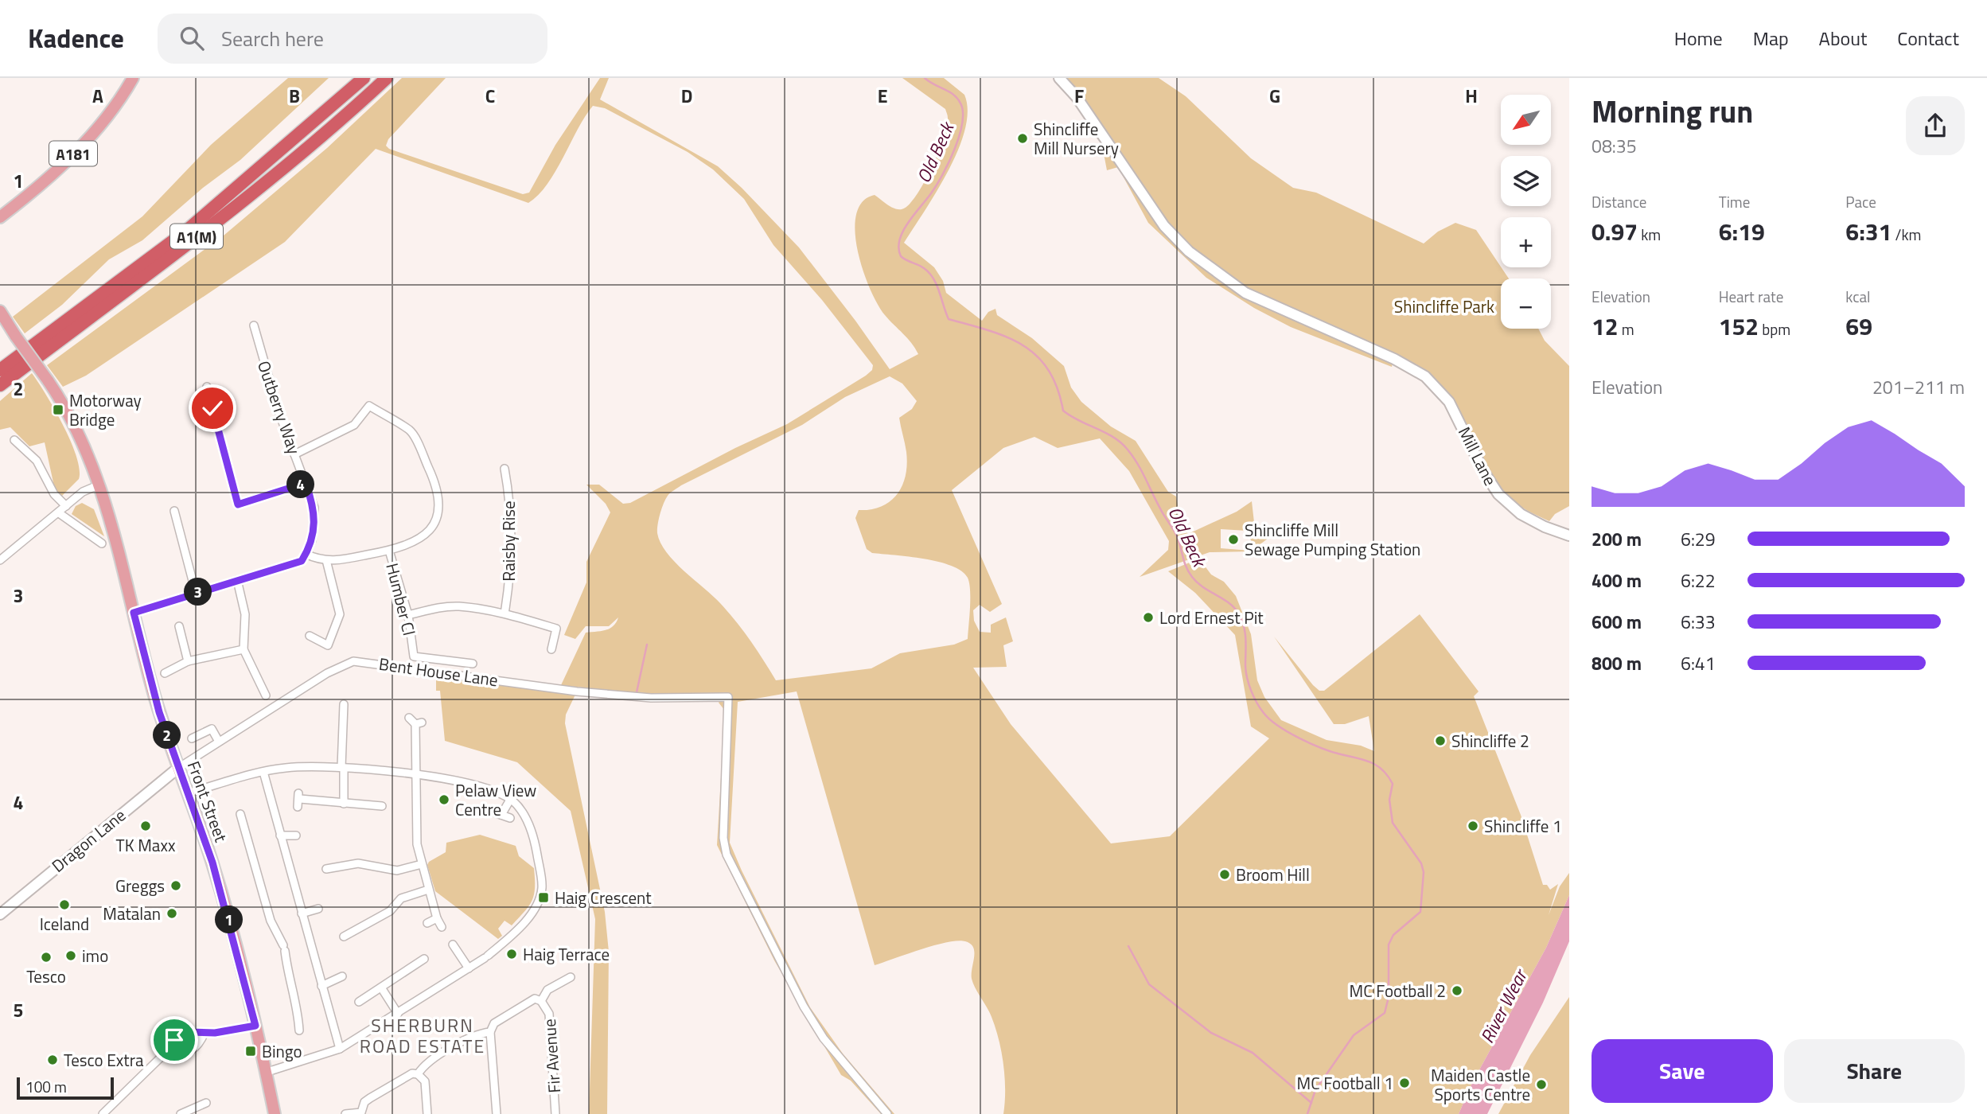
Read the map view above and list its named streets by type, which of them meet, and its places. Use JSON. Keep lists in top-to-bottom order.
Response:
{
  "streets": {
    "highway": ["A1(M)"],
    "main road": [
      "A181",
      "Mill Lane",
      "Front Street",
      "Dragon Lane"
    ],
    "street": [
      "Outberry Way",
      "Raisby Rise",
      "Humber Cl",
      "Bent House Lane",
      "Fir Avenue"
    ]
  },
  "crossings": [
    ["Bent House Lane", "Front Street"],
    ["Bent House Lane", "Dragon Lane"],
    ["Front Street", "Dragon Lane"]
  ],
  "districts": ["SHERBURN ROAD ESTATE"],
  "water": ["Old Beck", "River Wear"],
  "parks": ["Shincliffe Park"],
  "places": {
    "other": [
      "Shincliffe Mill Nursery",
      "Shincliffe Mill Sewage Pumping Station",
      "Lord Ernest Pit",
      "Shincliffe 2",
      "Pelaw View Centre",
      "TK Maxx",
      "Shincliffe 1",
      "Broom Hill",
      "Greggs",
      "Iceland",
      "Matalan",
      "Haig Terrace",
      "imo",
      "Tesco",
      "MC Football 2",
      "Tesco Extra",
      "MC Football 1",
      "Maiden Castle Sports Centre"
    ],
    "transit": ["Motorway Bridge", "Haig Crescent", "Bingo"]
  },
  "scale_bar": "100 m",
  "north": "bottom left",
  "page": {
    "header": "Kadence",
    "search": "Search here",
    "nav": [
      "Home",
      "Map",
      "About",
      "Contact"
    ],
    "heading": ["Morning run", "08:35"],
    "map_buttons": ["+", "−"],
    "stats": [
      ["Distance", "0.97 km"],
      ["Time", "6:19"],
      ["Pace", "6:31 /km"],
      ["Elevation", "12 m"],
      ["Heart rate", "152 bpm"],
      ["kcal", "69"]
    ],
    "chart": ["Elevation", "201–211 m"],
    "pins": [
      "4",
      "3",
      "2",
      "1"
    ],
    "list": [
      {
        "name": "200 m",
        "note": "6:29"
      },
      {
        "name": "400 m",
        "note": "6:22"
      },
      {
        "name": "600 m",
        "note": "6:33"
      },
      {
        "name": "800 m",
        "note": "6:41"
      }
    ],
    "buttons": ["Save", "Share"],
    "scale": "100 m"
  },
  "grid": {
    "columns": [
      "A",
      "B",
      "C",
      "D",
      "E",
      "F",
      "G",
      "H"
    ],
    "rows": [
      "1",
      "2",
      "3",
      "4",
      "5"
    ]
  }
}
